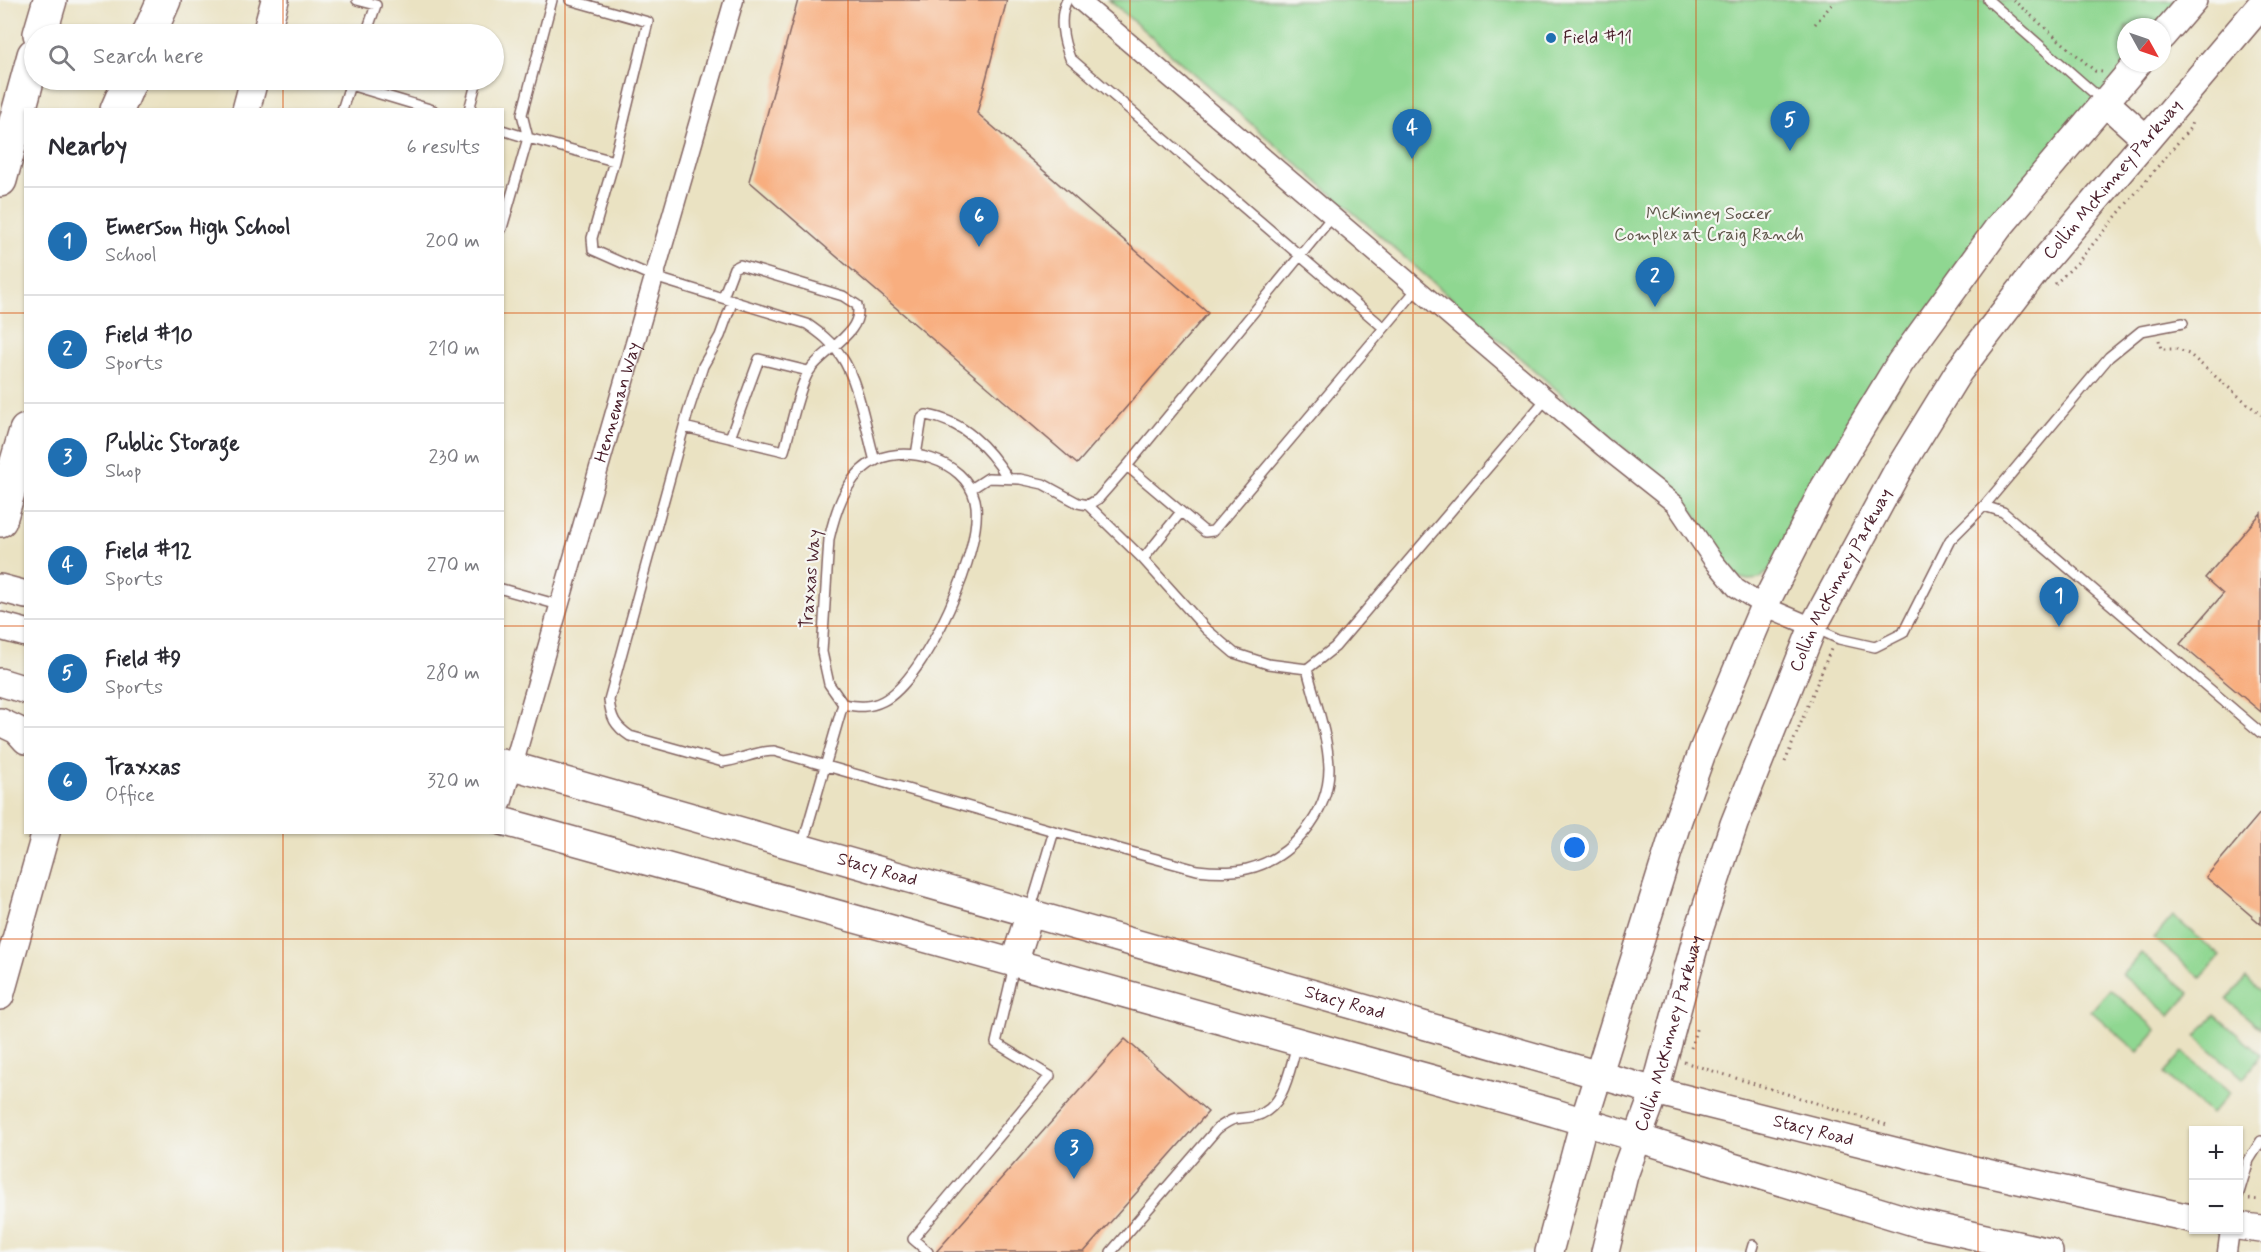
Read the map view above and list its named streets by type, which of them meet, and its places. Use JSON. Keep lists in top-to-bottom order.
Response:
{
  "streets": {
    "main road": ["Collin McKinney Parkway", "Stacy Road"],
    "street": ["Henneman Way"],
    "lane": ["Traxxas Way"]
  },
  "crossings": [
    ["Collin McKinney Parkway", "Stacy Road"],
    ["Henneman Way", "Stacy Road"]
  ],
  "parks": ["McKinney Soccer Complex at Craig Ranch"],
  "places": ["Field #11"],
  "north": "bottom right",
  "page": {
    "search": "Search here",
    "pins": [
      "5",
      "4",
      "6",
      "2",
      "1",
      "3"
    ],
    "heading": ["Nearby", "6 results"],
    "list": [
      {
        "mark": "1",
        "name": "Emerson High School",
        "note": "School",
        "value": "200 m"
      },
      {
        "mark": "2",
        "name": "Field #10",
        "note": "Sports",
        "value": "210 m"
      },
      {
        "mark": "3",
        "name": "Public Storage",
        "note": "Shop",
        "value": "230 m"
      },
      {
        "mark": "4",
        "name": "Field #12",
        "note": "Sports",
        "value": "270 m"
      },
      {
        "mark": "5",
        "name": "Field #9",
        "note": "Sports",
        "value": "280 m"
      },
      {
        "mark": "6",
        "name": "Traxxas",
        "note": "Office",
        "value": "320 m"
      }
    ],
    "map_buttons": ["+", "−"]
  }
}
